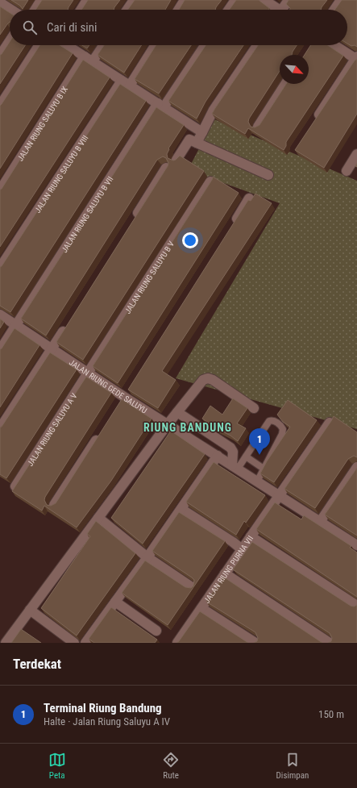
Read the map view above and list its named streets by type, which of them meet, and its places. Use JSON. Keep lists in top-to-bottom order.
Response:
{
  "streets": {
    "street": [
      "JALAN RIUNG SALUYU B IX",
      "JALAN RIUNG SALUYU B VIII",
      "JALAN RIUNG SALUYU B VII",
      "JALAN RIUNG SALUYU B V",
      "JALAN RIUNG GEDE SALUYU",
      "JALAN RIUNG SALUYU A V",
      "JALAN RIUNG PURNA VII"
    ]
  },
  "crossings": [
    ["JALAN RIUNG SALUYU B VII", "JALAN RIUNG GEDE SALUYU"],
    ["JALAN RIUNG SALUYU B V", "JALAN RIUNG GEDE SALUYU"],
    ["JALAN RIUNG SALUYU B V", "JALAN RIUNG SALUYU A V"],
    ["JALAN RIUNG GEDE SALUYU", "JALAN RIUNG SALUYU A V"],
    ["JALAN RIUNG GEDE SALUYU", "JALAN RIUNG PURNA VII"]
  ],
  "districts": ["RIUNG BANDUNG"],
  "north": "bottom right",
  "page": {
    "search": "Cari di sini",
    "pins": "1",
    "heading": "Terdekat",
    "list": [
      {
        "mark": "1",
        "name": "Terminal Riung Bandung",
        "note": "Halte · Jalan Riung Saluyu A IV",
        "value": "150 m"
      }
    ],
    "nav": ["Peta", "Rute", "Disimpan"]
  }
}
